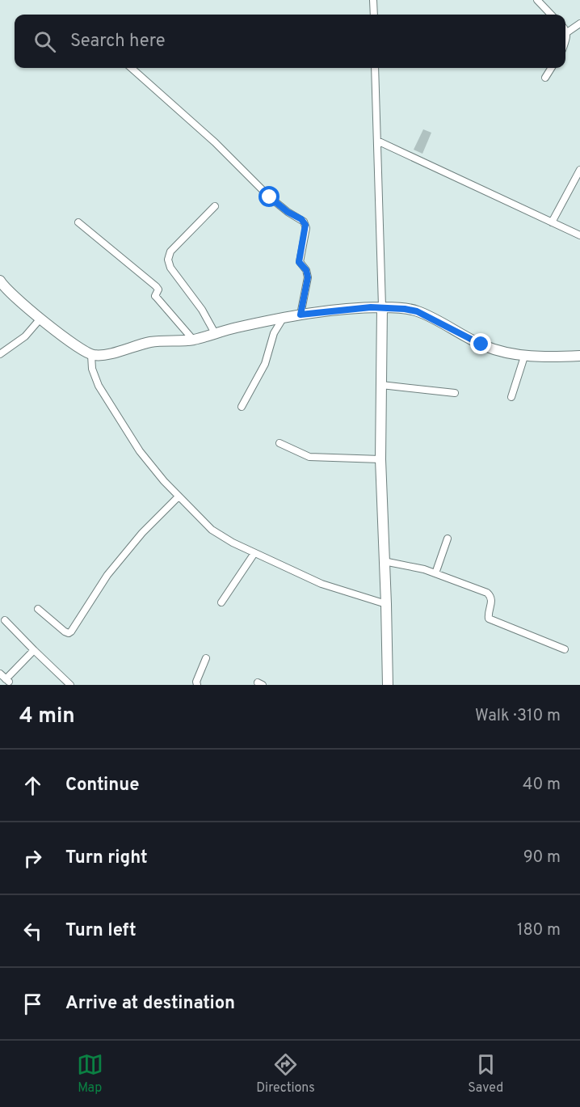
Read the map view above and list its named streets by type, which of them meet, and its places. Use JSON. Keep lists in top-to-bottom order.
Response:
{
  "page": {
    "search": "Search here",
    "heading": ["4 min", "Walk · 310 m"],
    "list": [
      ["Continue", "40 m"],
      ["Turn right", "90 m"],
      ["Turn left", "180 m"],
      "Arrive at destination"
    ],
    "nav": ["Map", "Directions", "Saved"]
  }
}
